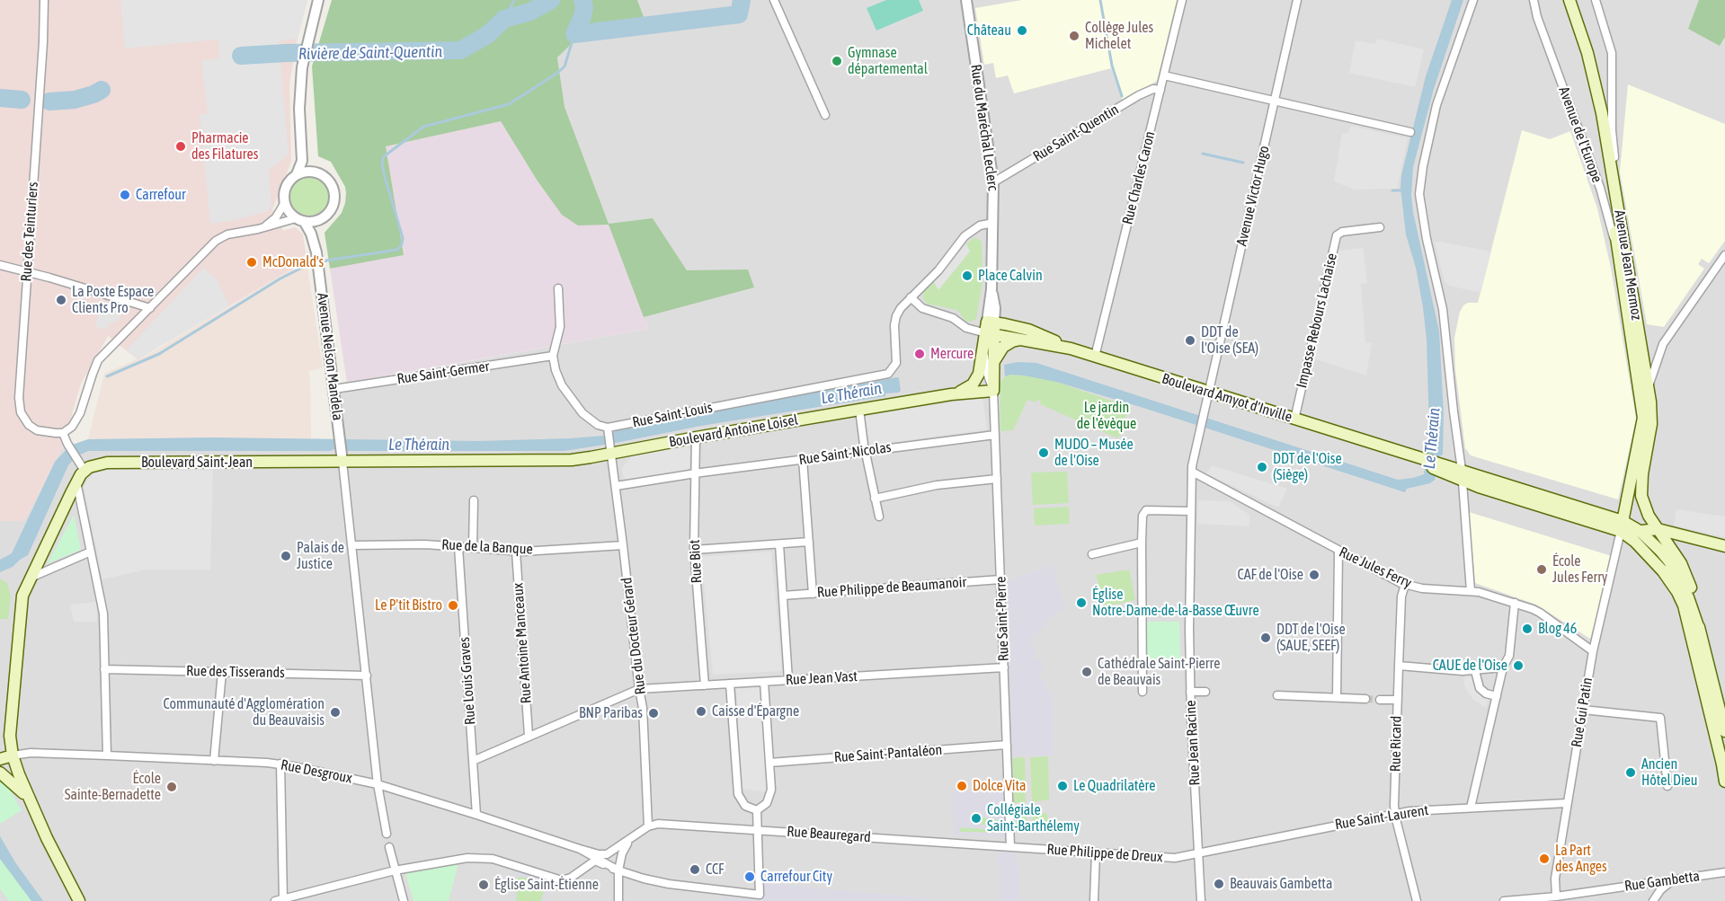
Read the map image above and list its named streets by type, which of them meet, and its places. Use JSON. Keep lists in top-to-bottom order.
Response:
{
  "streets": {
    "main road": [
      "Avenue Jean Mermoz",
      "Boulevard Amyot d'Inville",
      "Boulevard Antoine Loisel",
      "Boulevard Saint-Jean",
      "Rue Saint-Pierre",
      "Rue Desgroux"
    ],
    "street": [
      "Rue du Maréchal Leclerc",
      "Rue Saint-Quentin",
      "Avenue de l'Europe",
      "Rue Charles Caron",
      "Avenue Victor Hugo",
      "Rue des Teinturiers",
      "Impasse Rebours Lachaise",
      "Avenue Nelson Mandela",
      "Rue Saint-Germer",
      "Rue Saint-Louis",
      "Rue Saint-Nicolas",
      "Rue de la Banque",
      "Rue Biot",
      "Rue Jules Ferry",
      "Rue Philippe de Beaumanoir",
      "Rue du Docteur Gérard",
      "Rue Antoine Manceaux",
      "Rue des Tisserands",
      "Rue Jean Vast",
      "Rue Louis Graves",
      "Rue Gui Patin",
      "Rue Jean Racine",
      "Rue Ricard",
      "Rue Saint-Pantaléon",
      "Rue Saint-Laurent",
      "Rue Beauregard",
      "Rue Philippe de Dreux",
      "Rue Gambetta"
    ]
  },
  "crossings": [
    ["Rue du Maréchal Leclerc", "Rue Saint-Quentin"],
    ["Rue du Maréchal Leclerc", "Boulevard Amyot d'Inville"],
    ["Rue du Maréchal Leclerc", "Rue Saint-Pierre"],
    ["Rue Saint-Quentin", "Rue Charles Caron"],
    ["Avenue de l'Europe", "Avenue Jean Mermoz"],
    ["Rue Charles Caron", "Boulevard Amyot d'Inville"],
    ["Avenue Victor Hugo", "Boulevard Amyot d'Inville"],
    ["Avenue Victor Hugo", "Rue Jean Racine"],
    ["Avenue Jean Mermoz", "Boulevard Amyot d'Inville"],
    ["Avenue Jean Mermoz", "Rue Gui Patin"],
    ["Impasse Rebours Lachaise", "Boulevard Amyot d'Inville"],
    ["Avenue Nelson Mandela", "Rue Saint-Germer"],
    ["Avenue Nelson Mandela", "Boulevard Saint-Jean"],
    ["Boulevard Amyot d'Inville", "Rue Saint-Pierre"],
    ["Boulevard Amyot d'Inville", "Rue Gui Patin"],
    ["Boulevard Amyot d'Inville", "Rue Jean Racine"],
    ["Rue Saint-Louis", "Rue du Docteur Gérard"],
    ["Boulevard Antoine Loisel", "Boulevard Saint-Jean"],
    ["Boulevard Antoine Loisel", "Rue Biot"],
    ["Boulevard Antoine Loisel", "Rue Saint-Pierre"],
    ["Boulevard Antoine Loisel", "Rue du Docteur Gérard"],
    ["Rue Saint-Nicolas", "Rue Biot"],
    ["Rue Saint-Nicolas", "Rue Saint-Pierre"],
    ["Rue Saint-Nicolas", "Rue du Docteur Gérard"],
    ["Boulevard Saint-Jean", "Rue du Docteur Gérard"],
    ["Rue de la Banque", "Rue du Docteur Gérard"],
    ["Rue de la Banque", "Rue Antoine Manceaux"],
    ["Rue de la Banque", "Rue Louis Graves"],
    ["Rue Biot", "Rue Jean Vast"],
    ["Rue Jules Ferry", "Rue Gui Patin"],
    ["Rue Jules Ferry", "Rue Jean Racine"],
    ["Rue Jules Ferry", "Rue Ricard"],
    ["Rue Philippe de Beaumanoir", "Rue Saint-Pierre"],
    ["Rue Saint-Pierre", "Rue Jean Vast"],
    ["Rue Saint-Pierre", "Rue Saint-Pantaléon"],
    ["Rue Saint-Pierre", "Rue Beauregard"],
    ["Rue Saint-Pierre", "Rue Philippe de Dreux"],
    ["Rue du Docteur Gérard", "Rue Jean Vast"],
    ["Rue du Docteur Gérard", "Rue Beauregard"],
    ["Rue Antoine Manceaux", "Rue Jean Vast"],
    ["Rue Jean Vast", "Rue Louis Graves"],
    ["Rue Louis Graves", "Rue Desgroux"],
    ["Rue Gui Patin", "Rue Saint-Laurent"],
    ["Rue Gui Patin", "Rue Gambetta"],
    ["Rue Jean Racine", "Rue Saint-Laurent"],
    ["Rue Jean Racine", "Rue Philippe de Dreux"],
    ["Rue Ricard", "Rue Saint-Laurent"],
    ["Rue Desgroux", "Rue Beauregard"],
    ["Rue Saint-Laurent", "Rue Philippe de Dreux"],
    ["Rue Beauregard", "Rue Philippe de Dreux"]
  ],
  "water": ["Rivière de Saint-Quentin", "Le Thérain"],
  "parks": ["Le jardin de l'évèque"],
  "places": [
    "Château",
    "Collège Jules Michelet",
    "Gymnase départemental",
    "Pharmacie des Filatures",
    "Carrefour",
    "McDonald's",
    "Place Calvin",
    "La Poste Espace Clients Pro",
    "DDT de l'Oise (SEA)",
    "Mercure",
    "MUDO – Musée de l'Oise",
    "DDT de l'Oise (Siège)",
    "Palais de Justice",
    "École Jules Ferry",
    "CAF de l'Oise",
    "Église Notre-Dame-de-la-Basse Œuvre",
    "Le P'tit Bistro",
    "Blog 46",
    "DDT de l'Oise (SAUE, SEEF)",
    "CAUE de l'Oise",
    "Cathédrale Saint-Pierre de Beauvais",
    "Caisse d'Épargne",
    "Communauté d'Agglomération du Beauvaisis",
    "BNP Paribas",
    "Ancien Hôtel Dieu",
    "Dolce Vita",
    "Le Quadrilatère",
    "École Sainte-Bernadette",
    "Collégiale Saint-Barthélemy",
    "La Part des Anges",
    "CCF",
    "Carrefour City",
    "Beauvais Gambetta",
    "Église Saint-Étienne"
  ]
}
